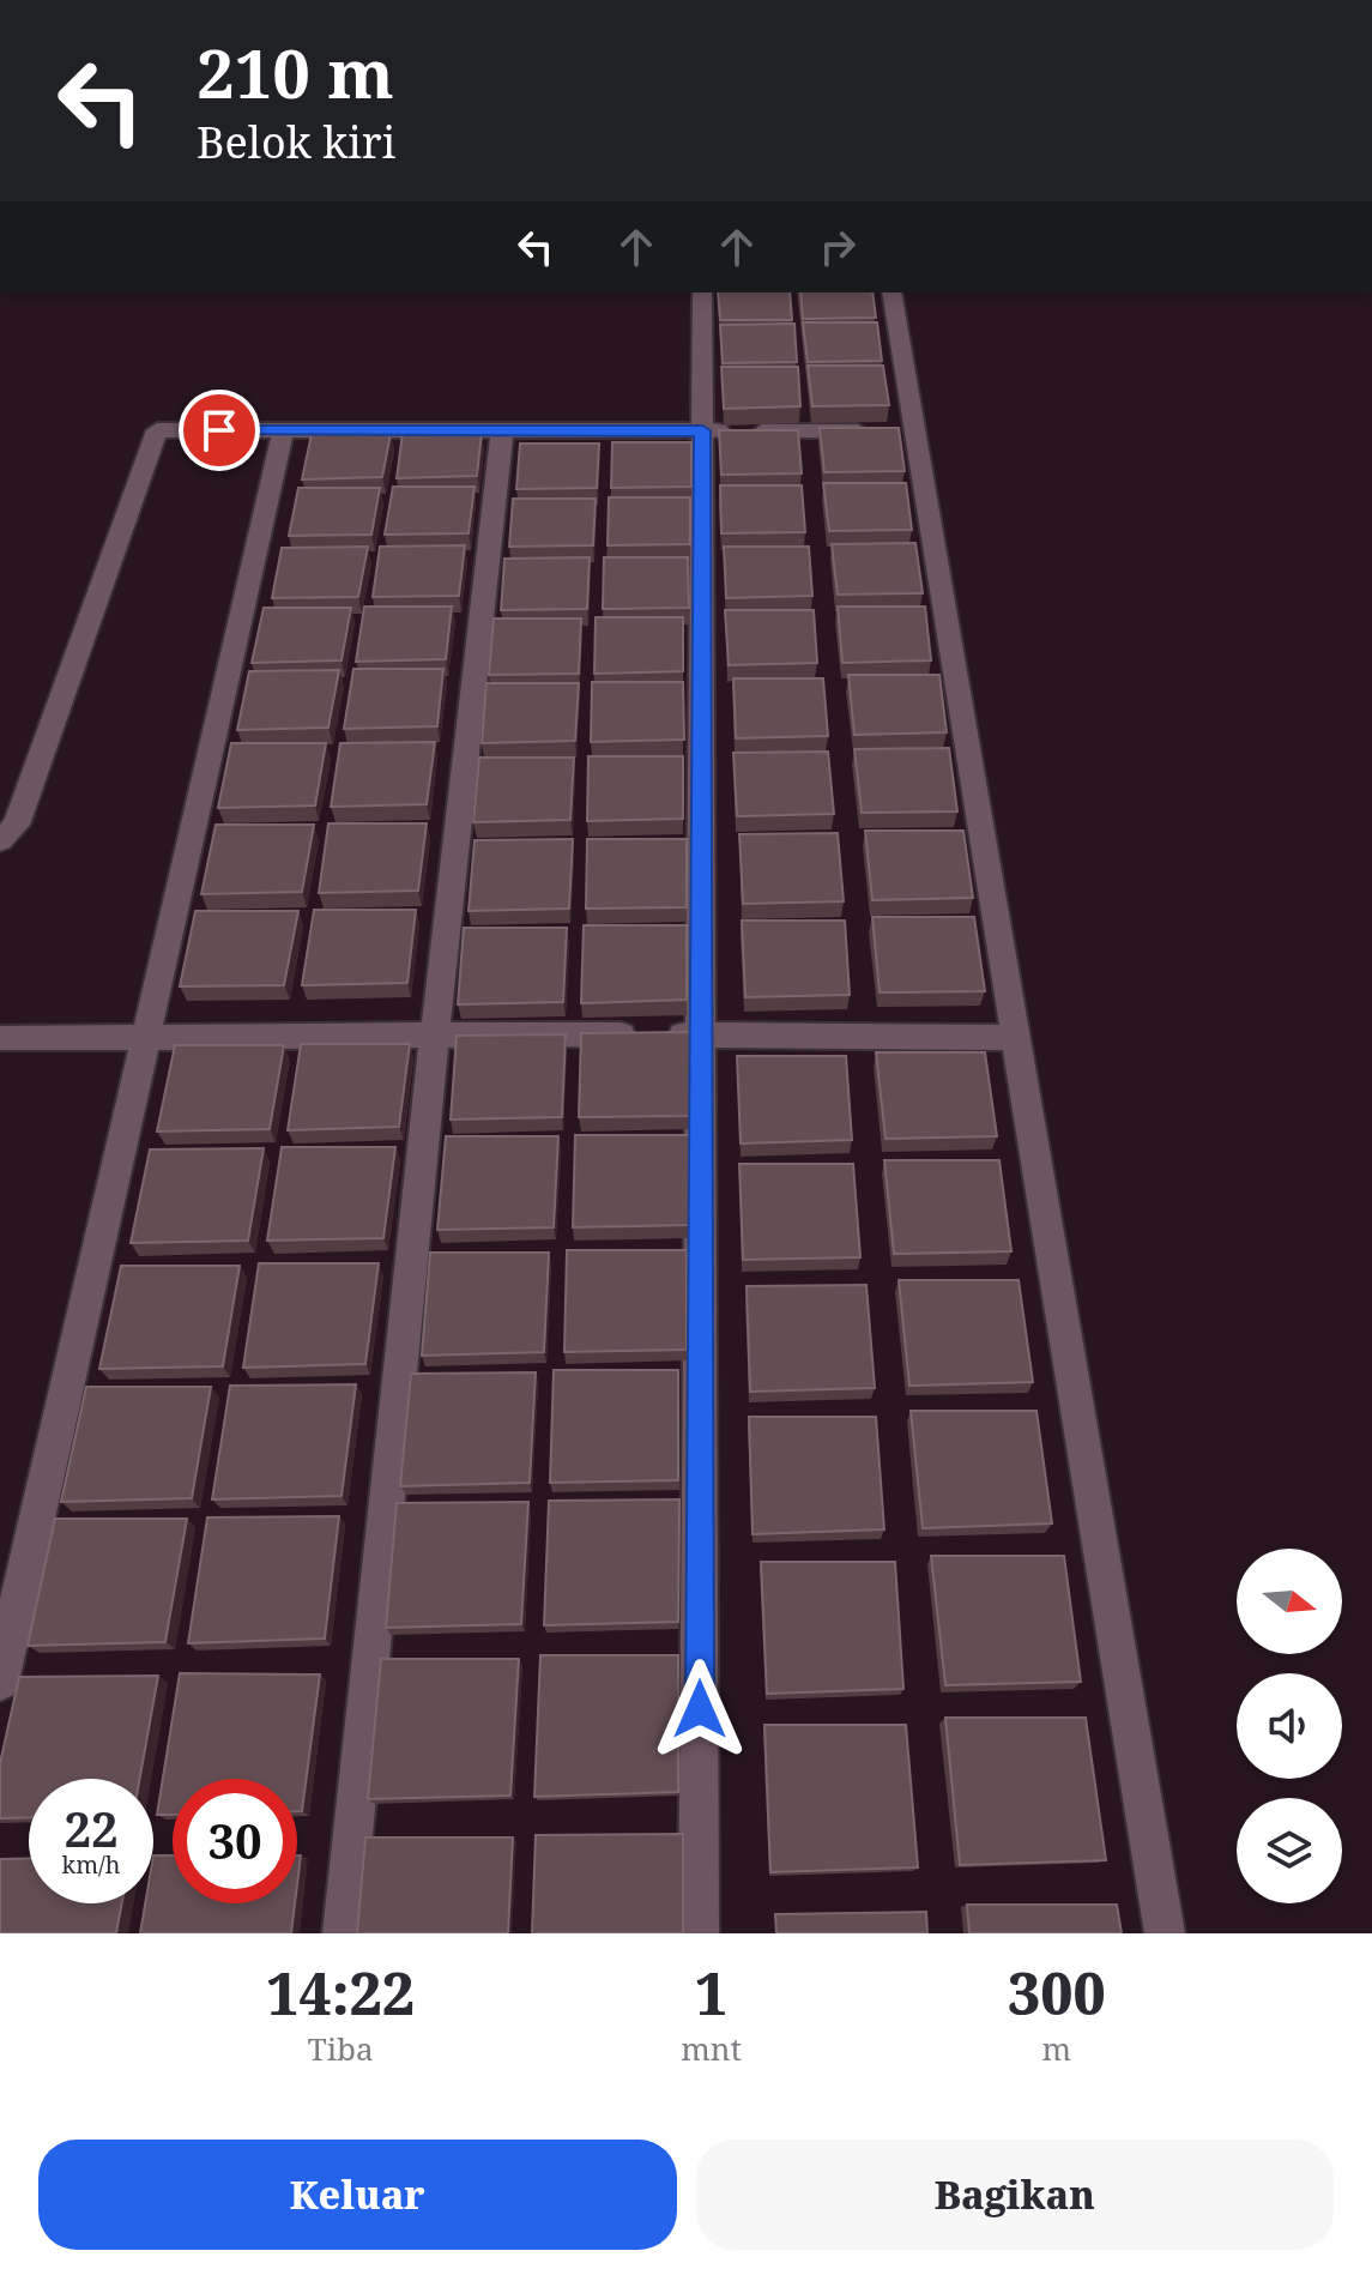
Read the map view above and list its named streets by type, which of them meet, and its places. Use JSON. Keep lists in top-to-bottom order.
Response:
{
  "north": "right",
  "page": {
    "turn": ["210 m", "Belok kiri"],
    "speed": "22 km/h",
    "limit": "30",
    "eta": [
      "14:22",
      "Tiba",
      "1",
      "mnt",
      "300",
      "m"
    ],
    "buttons": ["Keluar", "Bagikan"]
  }
}
